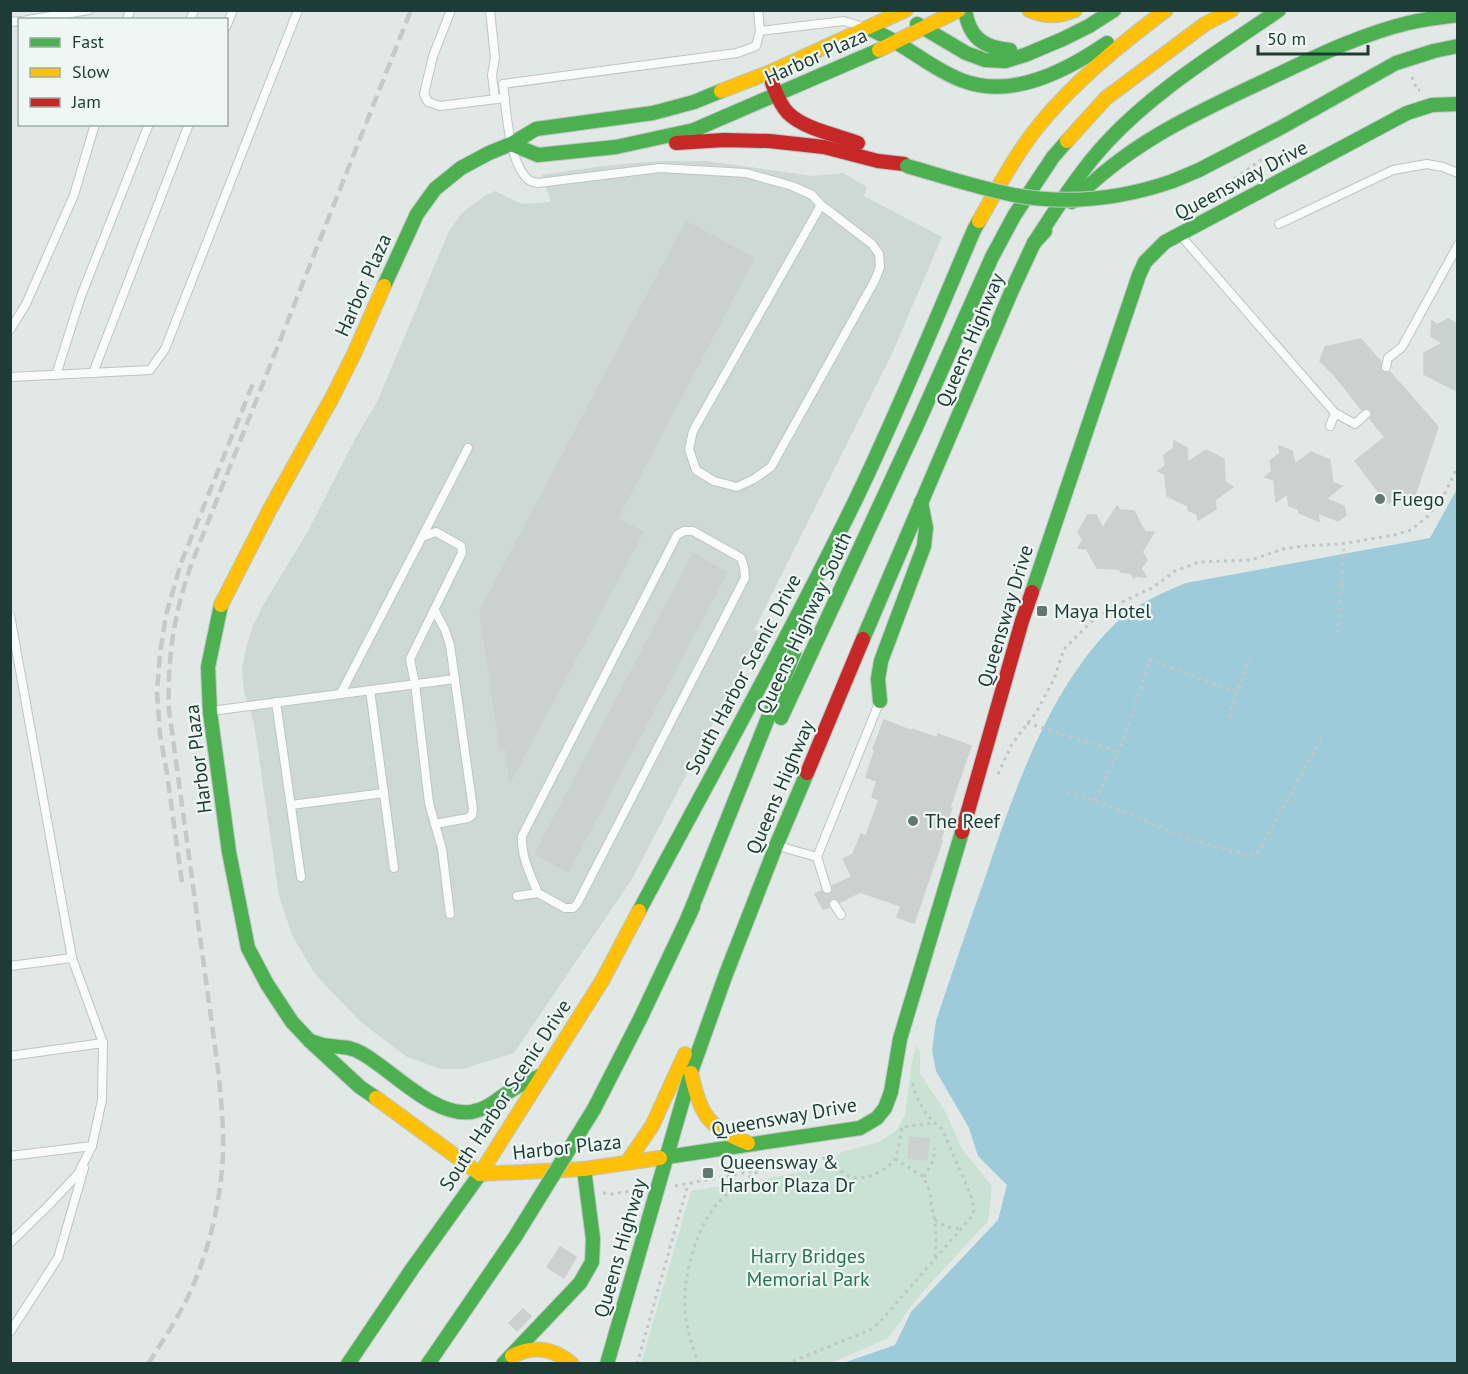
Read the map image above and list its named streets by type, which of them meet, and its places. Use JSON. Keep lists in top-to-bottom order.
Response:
{
  "streets": {
    "main road": [
      "Harbor Plaza",
      "Queensway Drive",
      "Queens Highway",
      "Queens Highway South",
      "South Harbor Scenic Drive"
    ]
  },
  "crossings": [
    ["Harbor Plaza", "Queensway Drive"],
    ["Harbor Plaza", "Queens Highway"],
    ["Harbor Plaza", "South Harbor Scenic Drive"],
    ["Queensway Drive", "Queens Highway"]
  ],
  "parks": ["Harry Bridges Memorial Park"],
  "places": {
    "other": ["Fuego", "The Reef"],
    "transit": ["Maya Hotel", "Queensway & Harbor Plaza Dr"]
  },
  "legend": ["Fast", "Slow", "Jam"],
  "scale_bar": "50 m"
}
